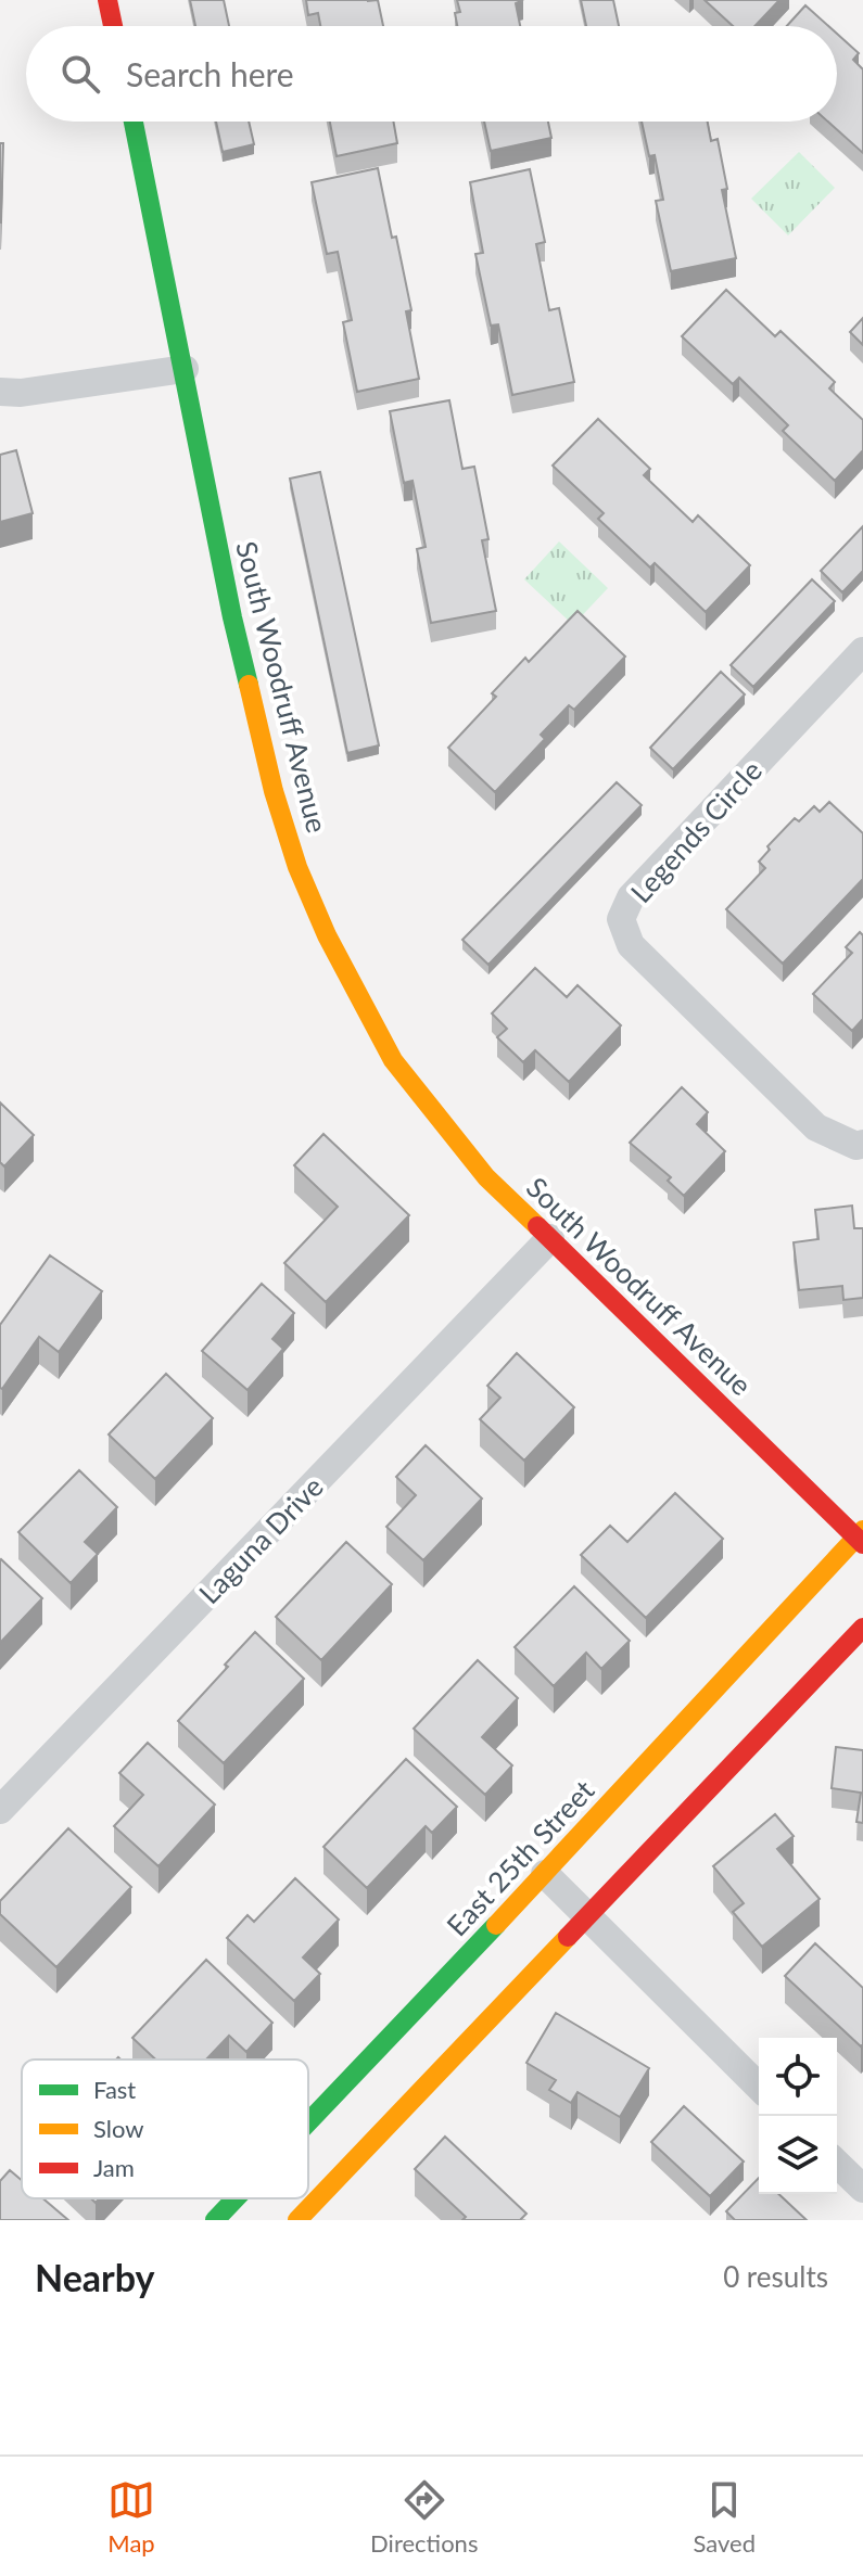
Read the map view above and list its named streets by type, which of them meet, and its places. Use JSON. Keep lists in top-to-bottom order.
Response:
{
  "streets": {
    "street": [
      "South Woodruff Avenue",
      "Legends Circle",
      "Laguna Drive",
      "East 25th Street"
    ]
  },
  "crossings": [
    ["South Woodruff Avenue", "Laguna Drive"],
    ["South Woodruff Avenue", "East 25th Street"]
  ],
  "legend": ["Fast", "Slow", "Jam"],
  "page": {
    "search": "Search here",
    "heading": ["Nearby", "0 results"],
    "nav": ["Map", "Directions", "Saved"]
  }
}
